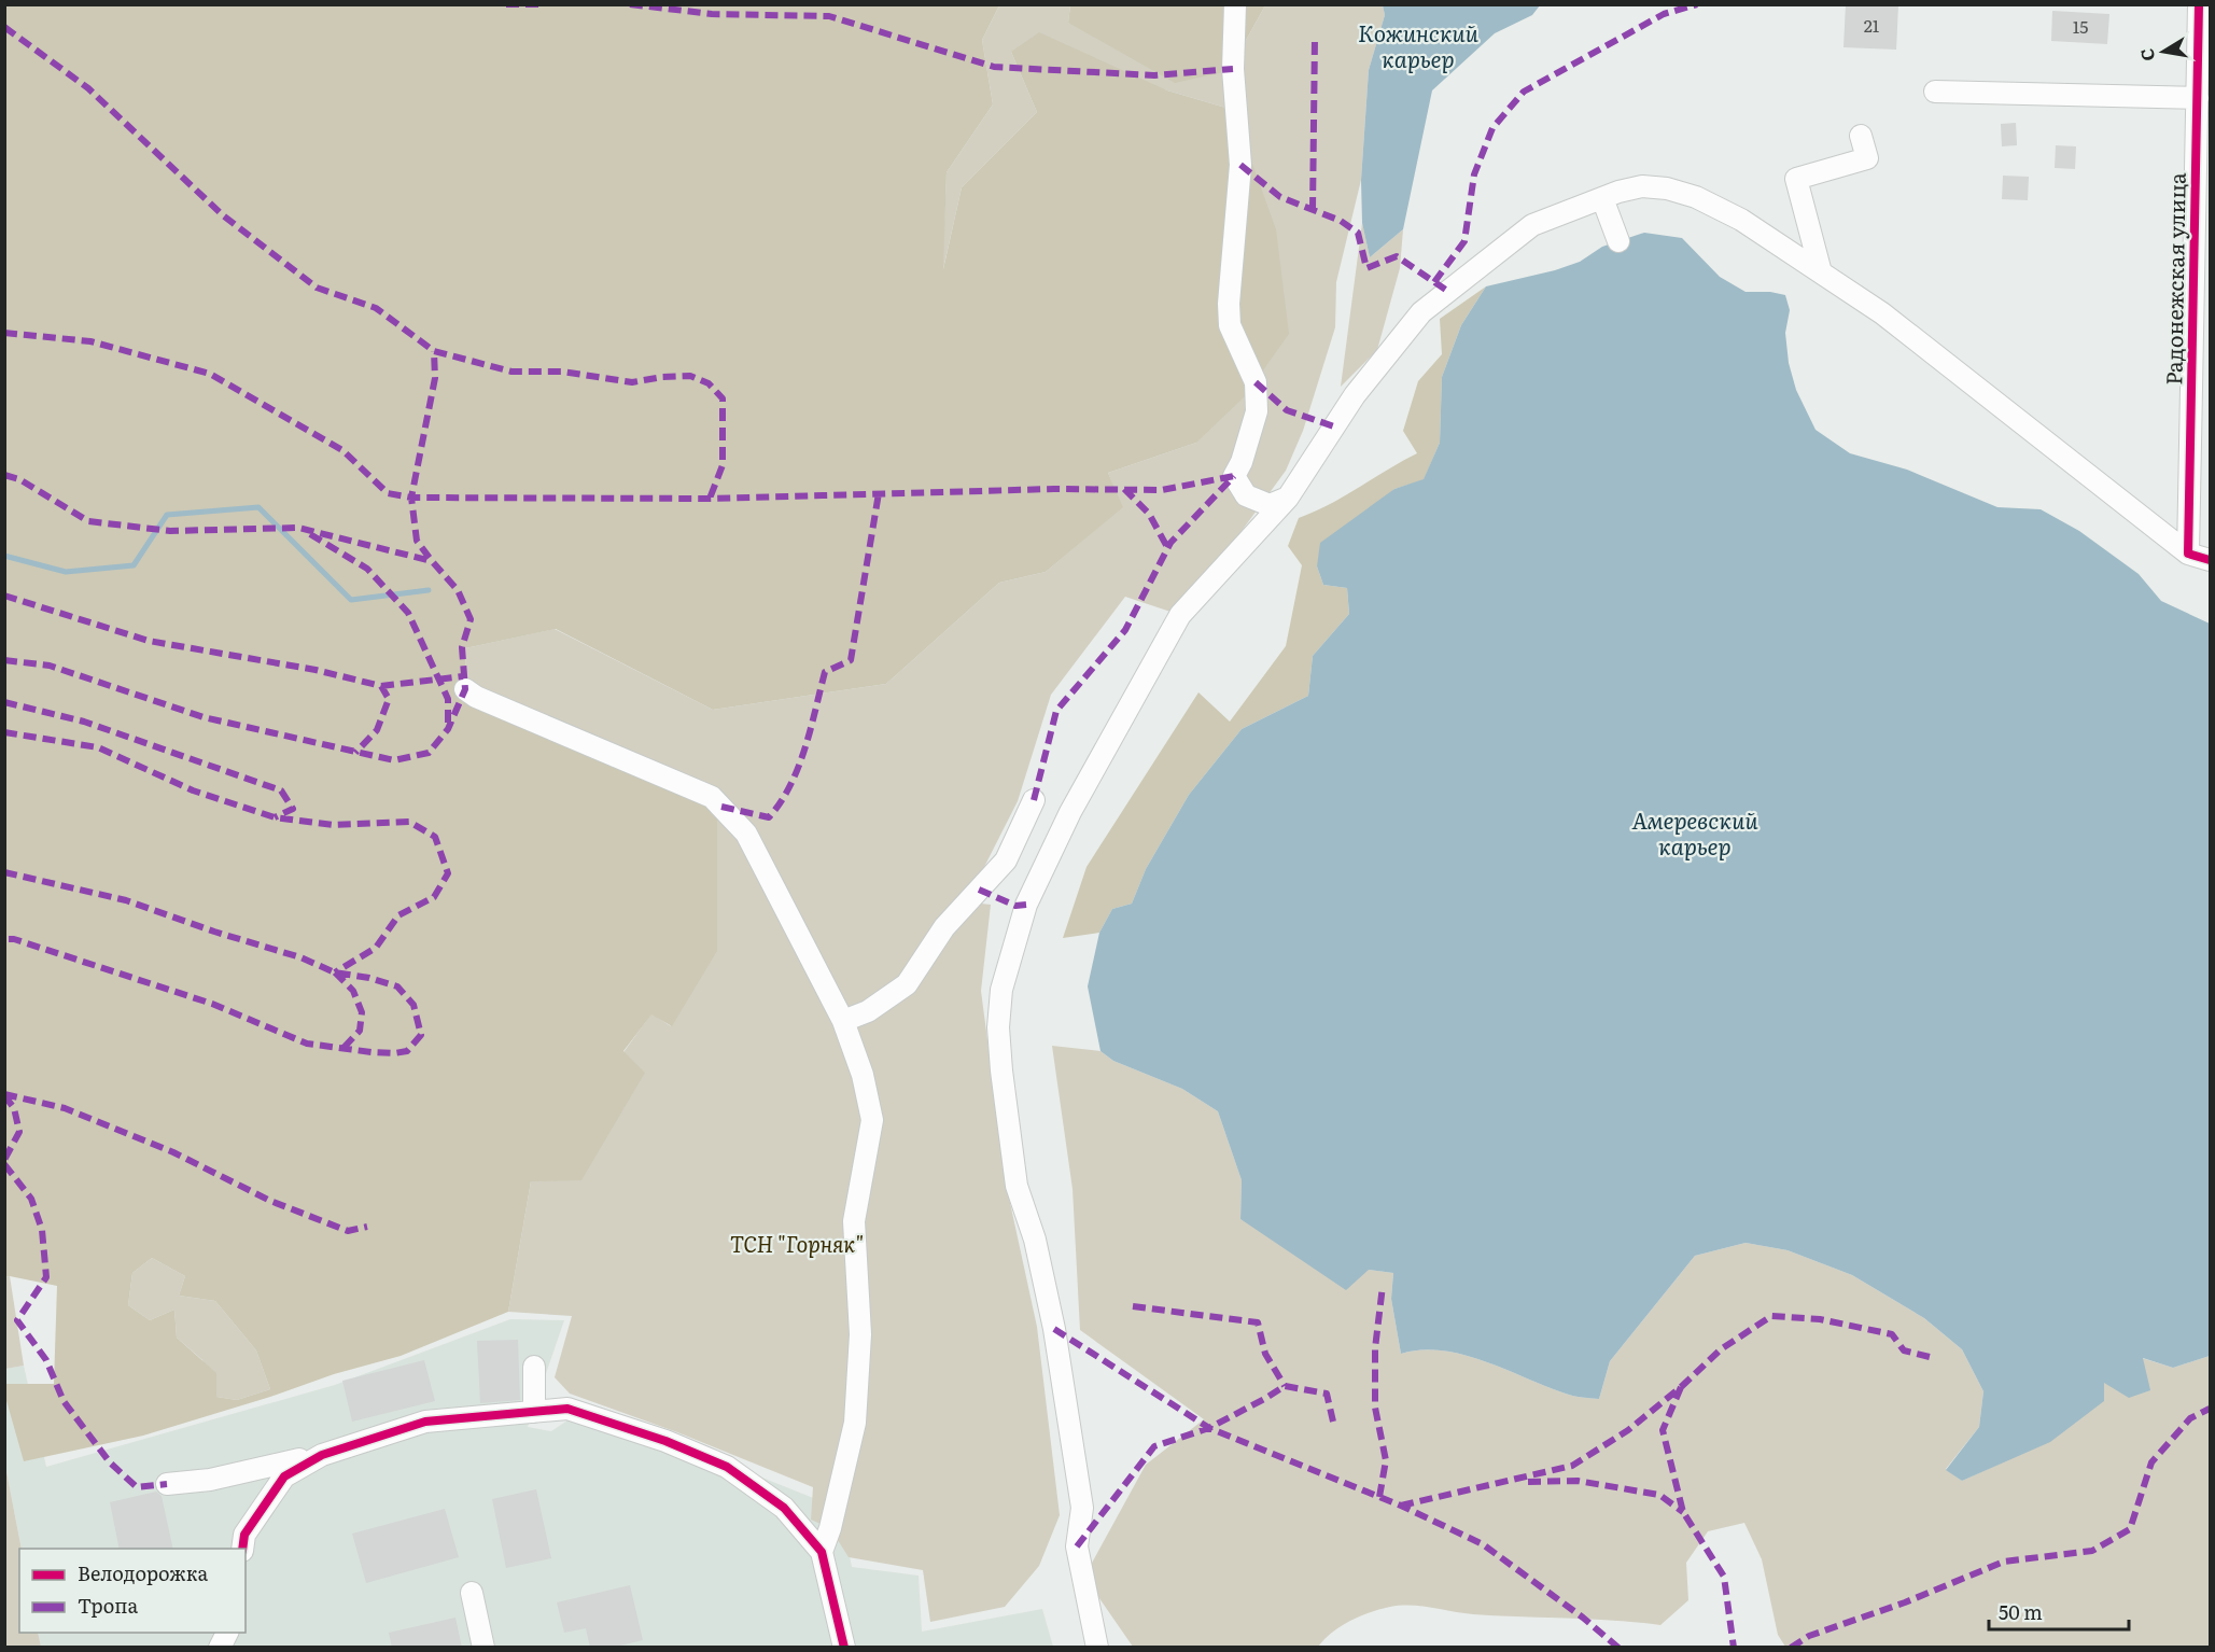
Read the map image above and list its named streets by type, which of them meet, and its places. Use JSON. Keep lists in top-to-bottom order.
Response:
{
  "streets": {
    "street": ["Радонежская улица"]
  },
  "water": ["Кожинский карьер", "Амеревский карьер"],
  "parks": ["ТСН \"Горняк\""],
  "house_numbers": ["21", "15"],
  "legend": ["Велодорожка", "Тропа"],
  "scale_bar": "50 m",
  "north": "left"
}
